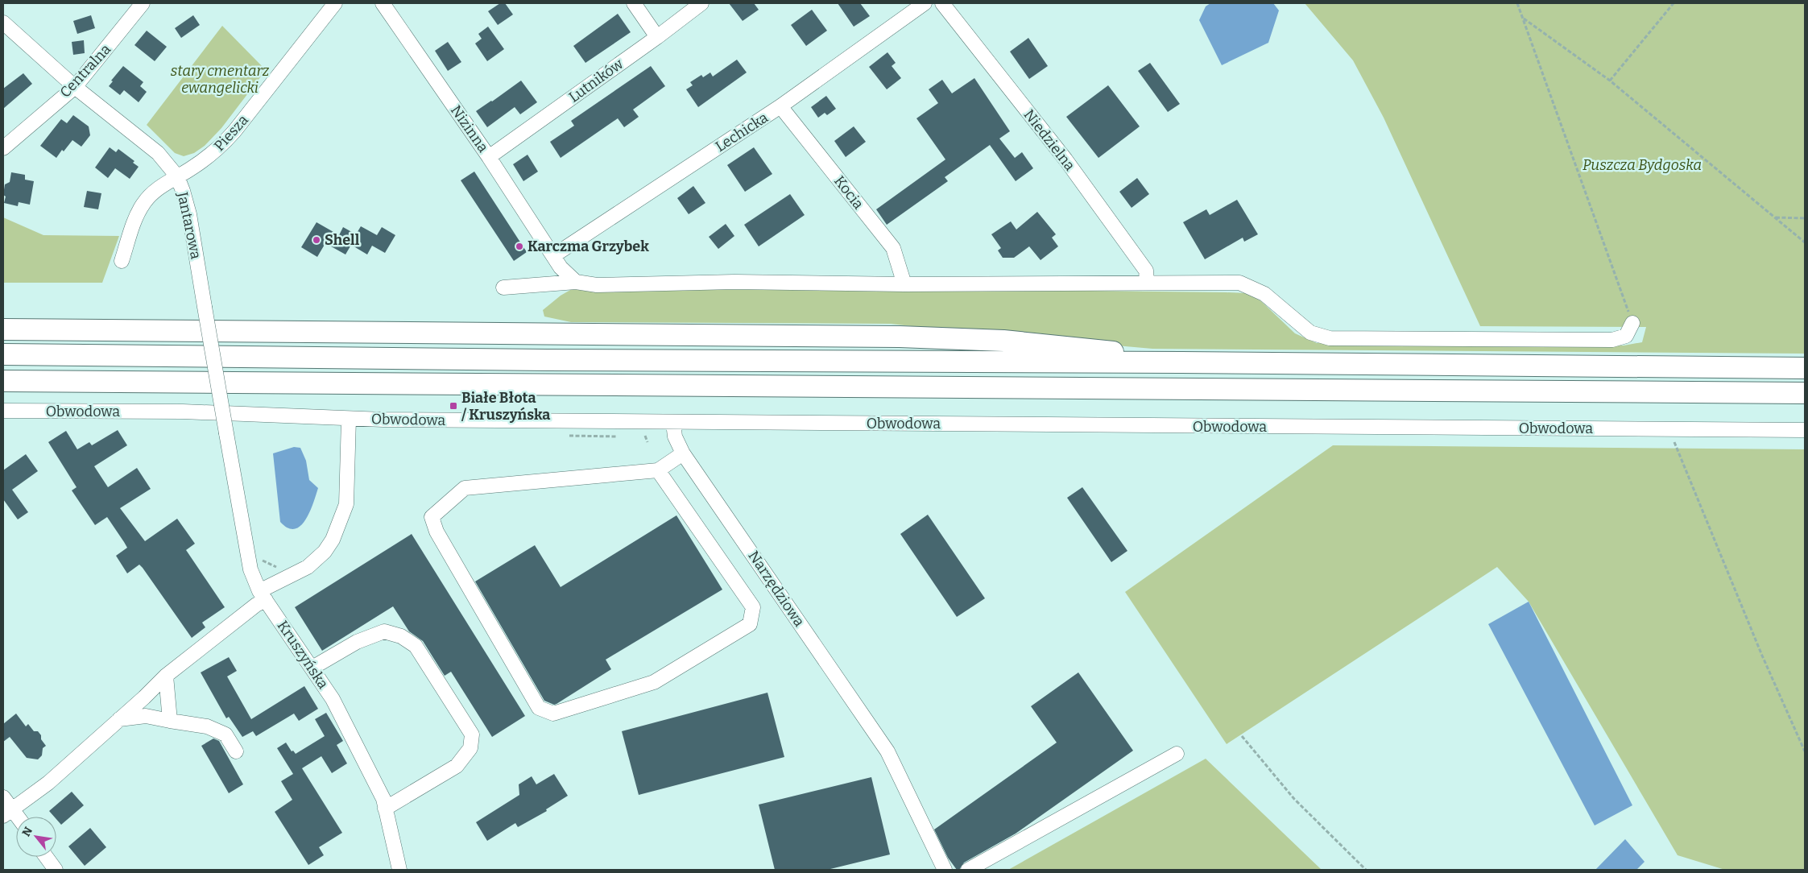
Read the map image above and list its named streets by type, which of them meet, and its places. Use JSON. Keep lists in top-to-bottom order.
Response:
{
  "streets": {
    "street": [
      "Centralna",
      "Lutników",
      "Nizinna",
      "Lechicka",
      "Piesza",
      "Niedzielna",
      "Kocia",
      "Jantarowa",
      "Obwodowa",
      "Narzędziowa",
      "Kruszyńska"
    ]
  },
  "crossings": [
    ["Centralna", "Jantarowa"],
    ["Lutników", "Nizinna"],
    ["Nizinna", "Lechicka"],
    ["Lechicka", "Kocia"],
    ["Piesza", "Jantarowa"],
    ["Jantarowa", "Kruszyńska"],
    ["Obwodowa", "Narzędziowa"]
  ],
  "parks": ["stary cmentarz ewangelicki", "Puszcza Bydgoska"],
  "places": {
    "other": ["Shell", "Karczma Grzybek"],
    "transit": ["Białe Błota / Kruszyńska"]
  },
  "north": "top left"
}
